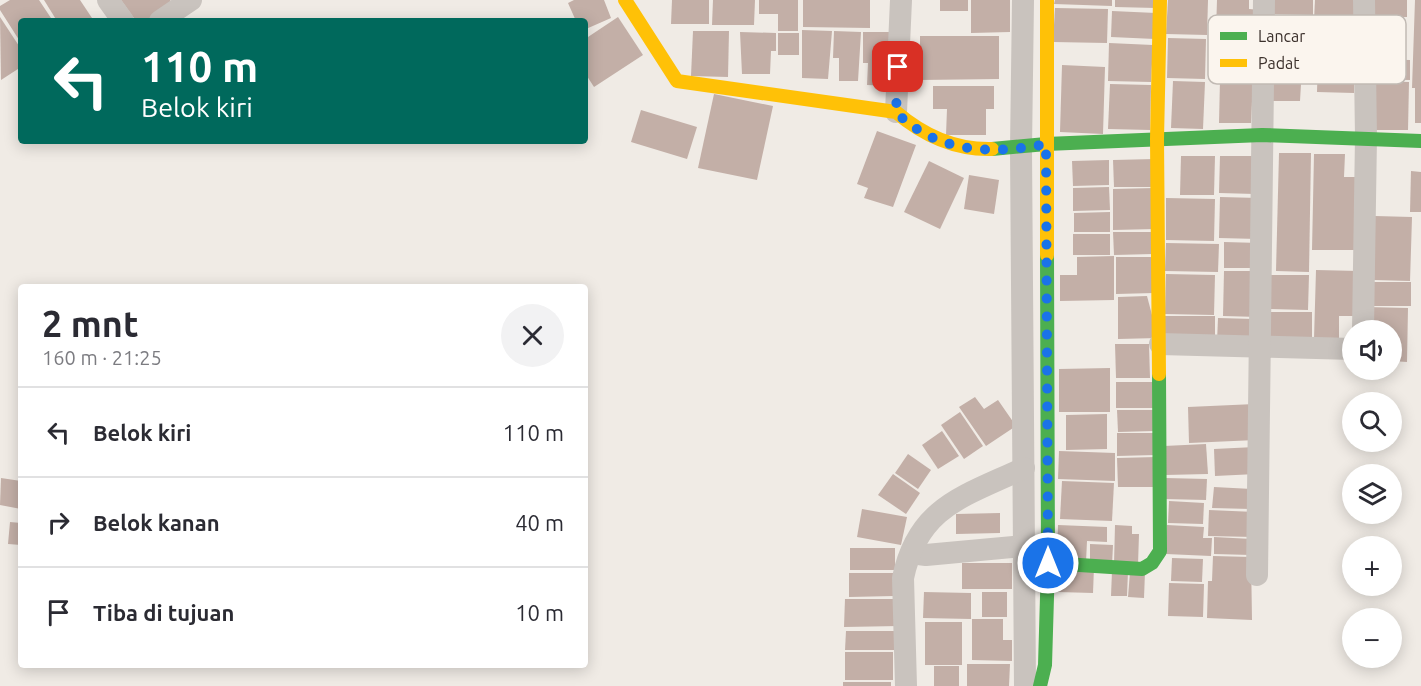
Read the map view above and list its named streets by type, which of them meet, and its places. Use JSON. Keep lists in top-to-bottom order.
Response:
{
  "legend": ["Lancar", "Padat"],
  "page": {
    "turn": ["110 m", "Belok kiri"],
    "heading": ["2 mnt", "160 m · 21:25"],
    "map_buttons": ["+", "−"],
    "list": [
      {
        "name": "Belok kiri",
        "value": "110 m"
      },
      {
        "name": "Belok kanan",
        "value": "40 m"
      },
      {
        "name": "Tiba di tujuan",
        "value": "10 m"
      }
    ]
  }
}
